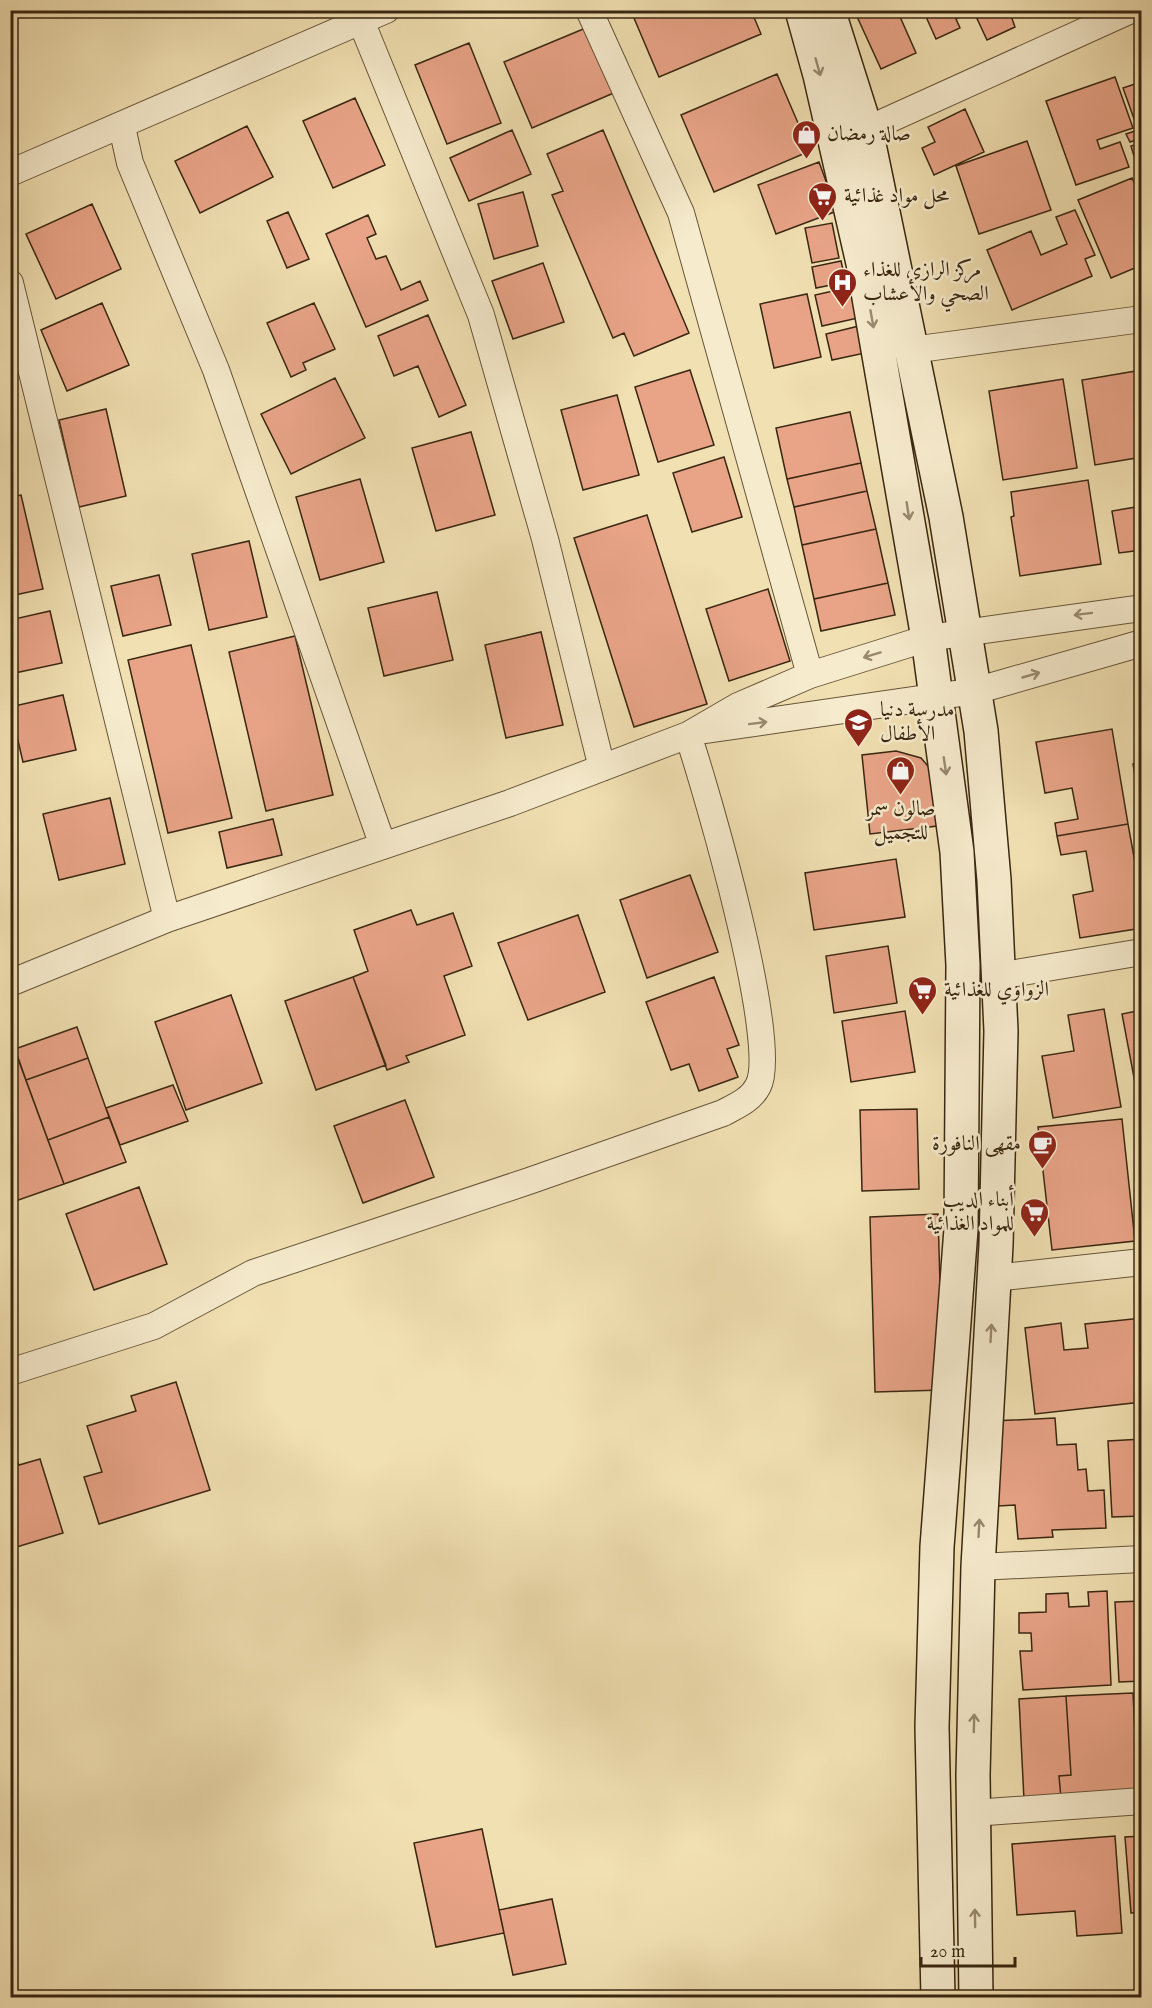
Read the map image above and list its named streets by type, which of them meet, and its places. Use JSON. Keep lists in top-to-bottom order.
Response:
{
  "places": {
    "shop": ["صالة رمضان", "صالون سمر للتجميل"],
    "supermarket": ["محل مواد غذائية", "الزواوي للغذائية", "أبناء الديب للمواد الغذائية"],
    "hospital": ["مركز الرازي للغذاء الصحي والأعشاب"],
    "school or university": ["مدرسة دنيا الأطفال"],
    "cafe": ["مقهى النافورة"]
  },
  "scale_bar": "20 m"
}
